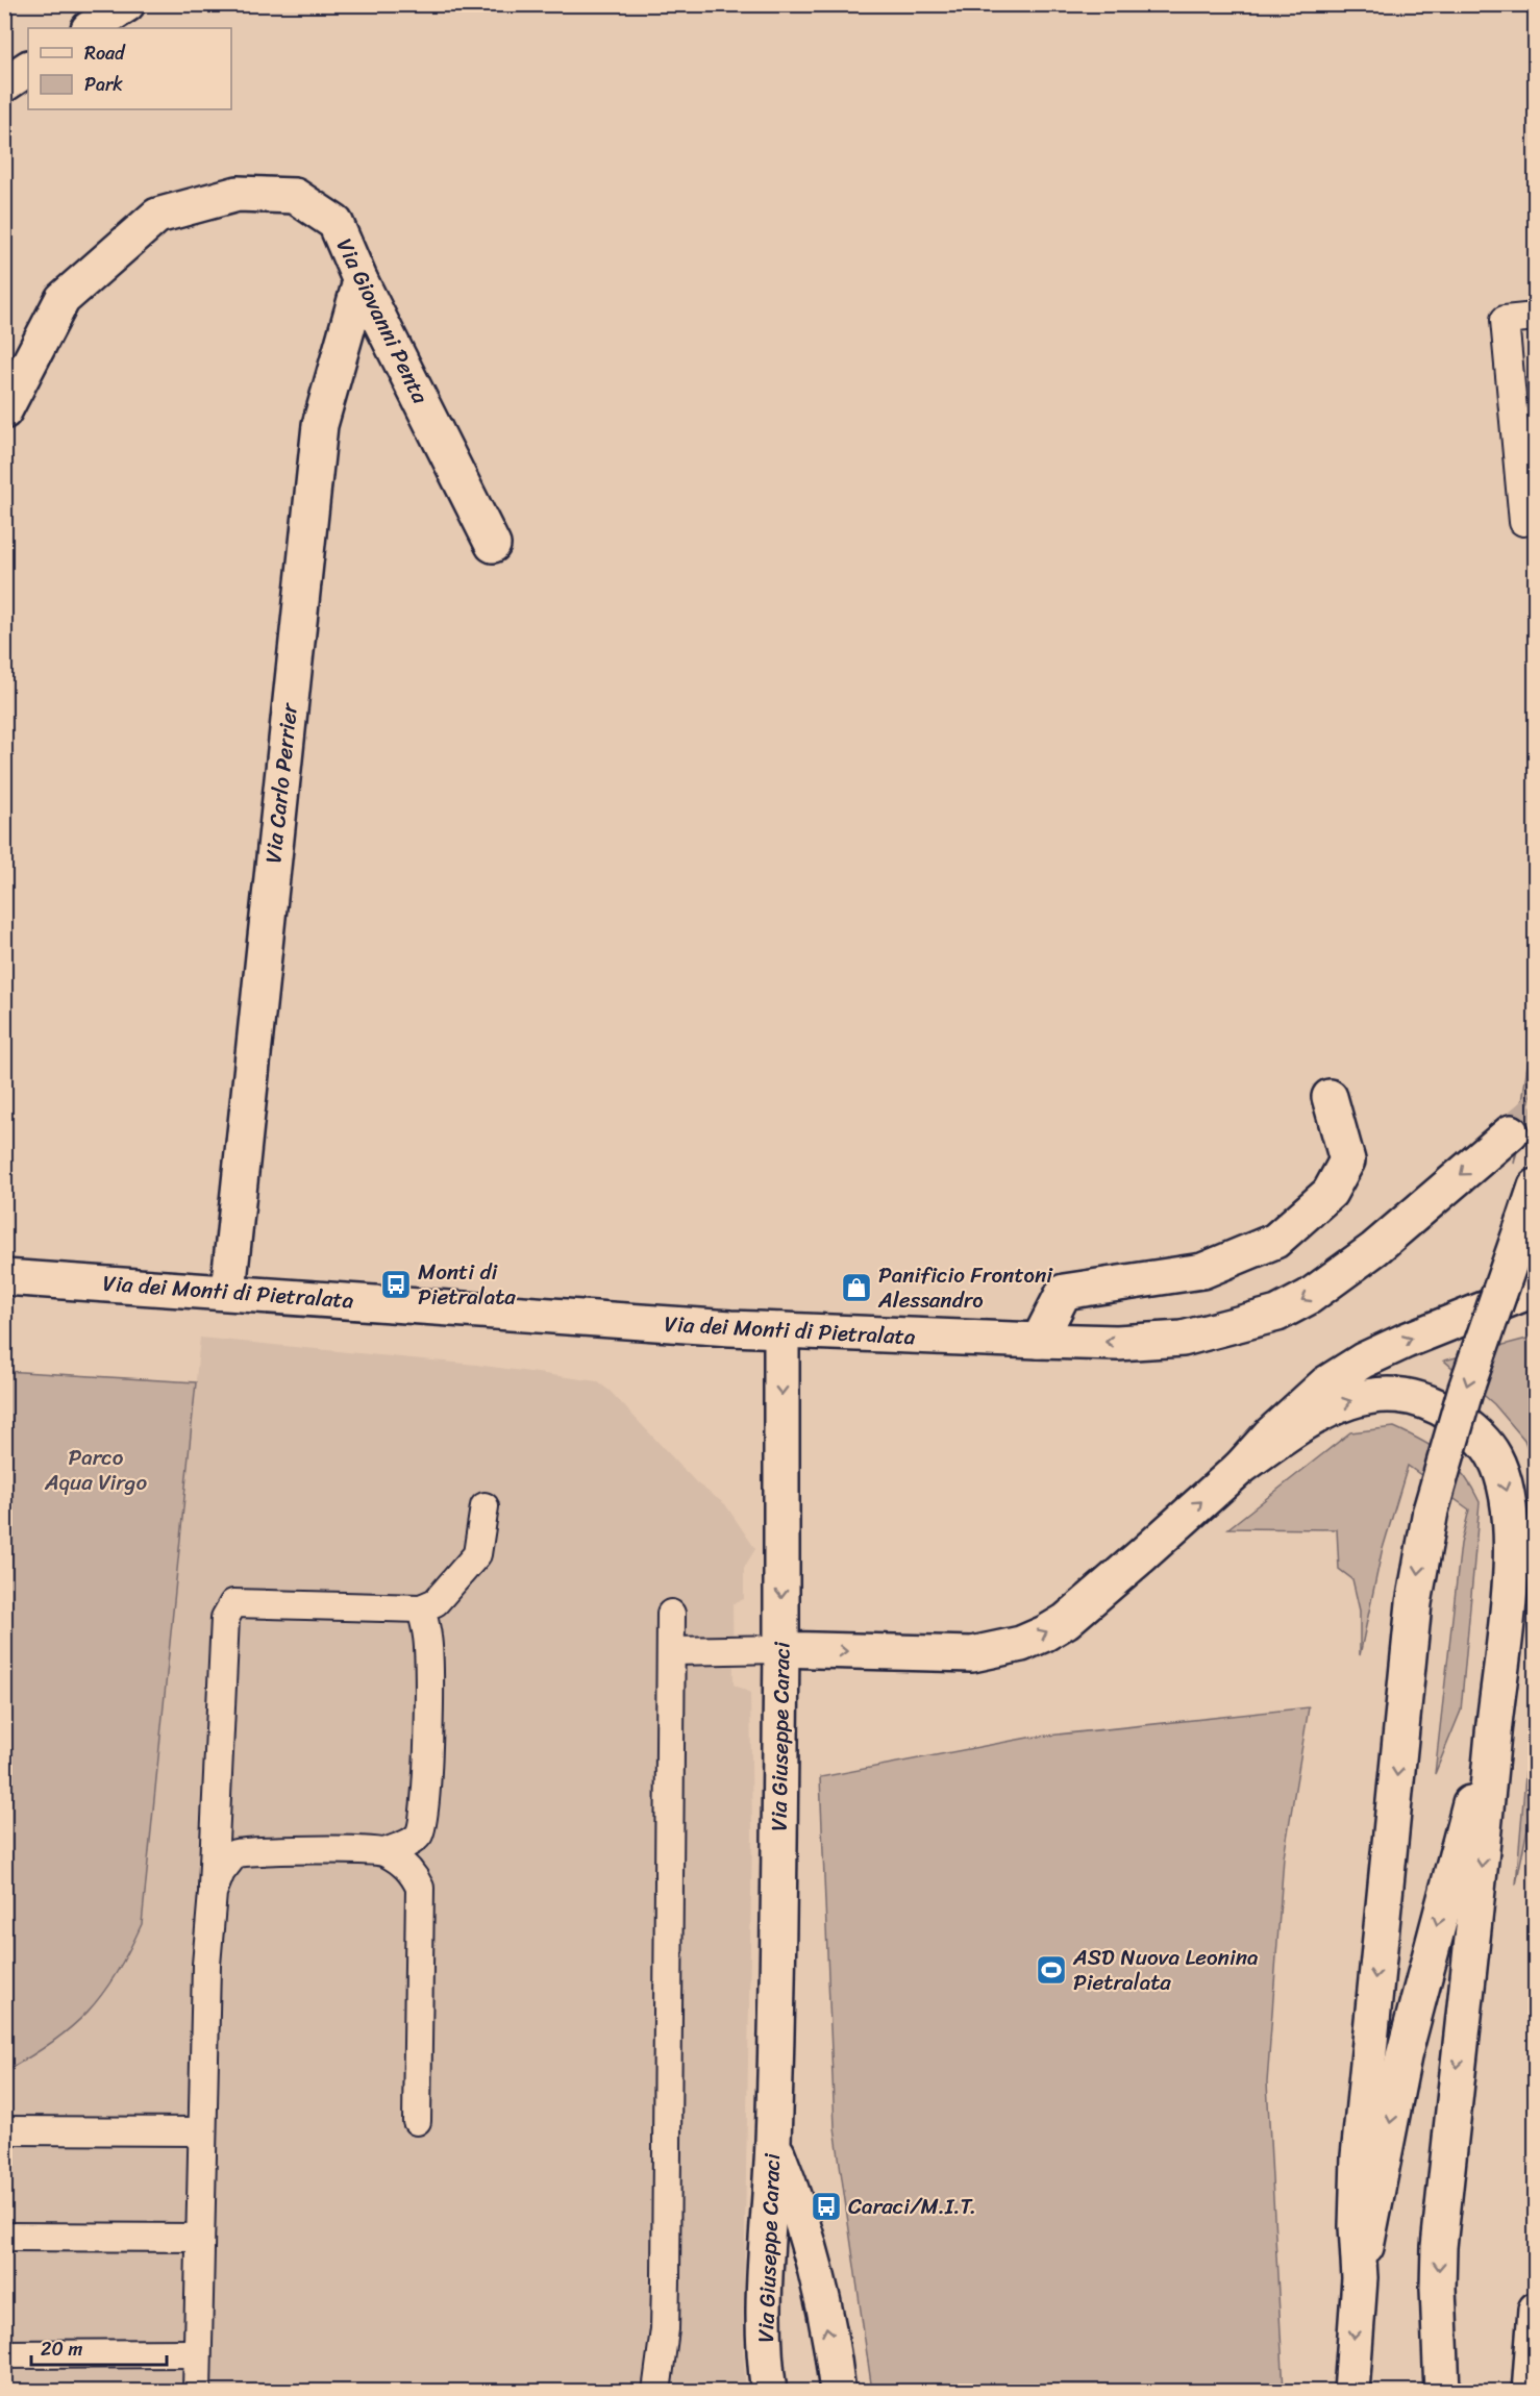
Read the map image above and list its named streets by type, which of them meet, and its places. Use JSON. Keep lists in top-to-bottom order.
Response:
{
  "streets": {
    "street": [
      "Via Giovanni Penta",
      "Via Carlo Perrier",
      "Via dei Monti di Pietralata",
      "Via Giuseppe Caraci"
    ]
  },
  "crossings": [
    ["Via Giovanni Penta", "Via Carlo Perrier"],
    ["Via Carlo Perrier", "Via dei Monti di Pietralata"],
    ["Via dei Monti di Pietralata", "Via Giuseppe Caraci"]
  ],
  "parks": ["Parco Aqua Virgo"],
  "places": {
    "bus stop": ["Monti di Pietralata", "Caraci/M.I.T."],
    "shop": ["Panificio Frontoni Alessandro"],
    "sports": ["ASD Nuova Leonina Pietralata"]
  },
  "legend": ["Road", "Park"],
  "scale_bar": "20 m"
}
